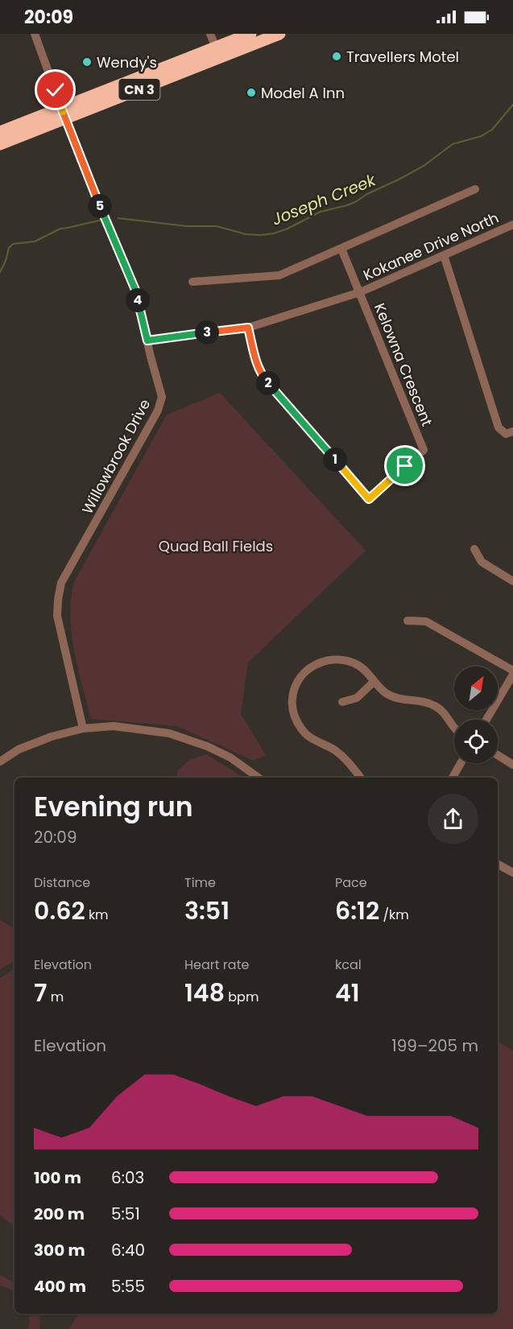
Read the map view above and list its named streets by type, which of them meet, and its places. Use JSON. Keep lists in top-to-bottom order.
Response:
{
  "streets": {
    "highway": ["CN 3"],
    "street": ["Kokanee Drive North", "Kelowna Crescent", "Willowbrook Drive"]
  },
  "crossings": [
    ["CN 3", "Willowbrook Drive"],
    ["Kokanee Drive North", "Kelowna Crescent"],
    ["Kokanee Drive North", "Willowbrook Drive"]
  ],
  "water": ["Joseph Creek"],
  "parks": ["Quad Ball Fields"],
  "places": ["Travellers Motel", "Wendy's", "Model A Inn"],
  "north": "top right",
  "page": {
    "status": "20:09",
    "pins": [
      "5",
      "4",
      "3",
      "2",
      "1"
    ],
    "heading": ["Evening run", "20:09"],
    "stats": [
      ["Distance", "0.62 km"],
      ["Time", "3:51"],
      ["Pace", "6:12 /km"],
      ["Elevation", "7 m"],
      ["Heart rate", "148 bpm"],
      ["kcal", "41"]
    ],
    "chart": ["Elevation", "199–205 m"],
    "list": [
      {
        "name": "100 m",
        "note": "6:03"
      },
      {
        "name": "200 m",
        "note": "5:51"
      },
      {
        "name": "300 m",
        "note": "6:40"
      },
      {
        "name": "400 m",
        "note": "5:55"
      }
    ]
  }
}
